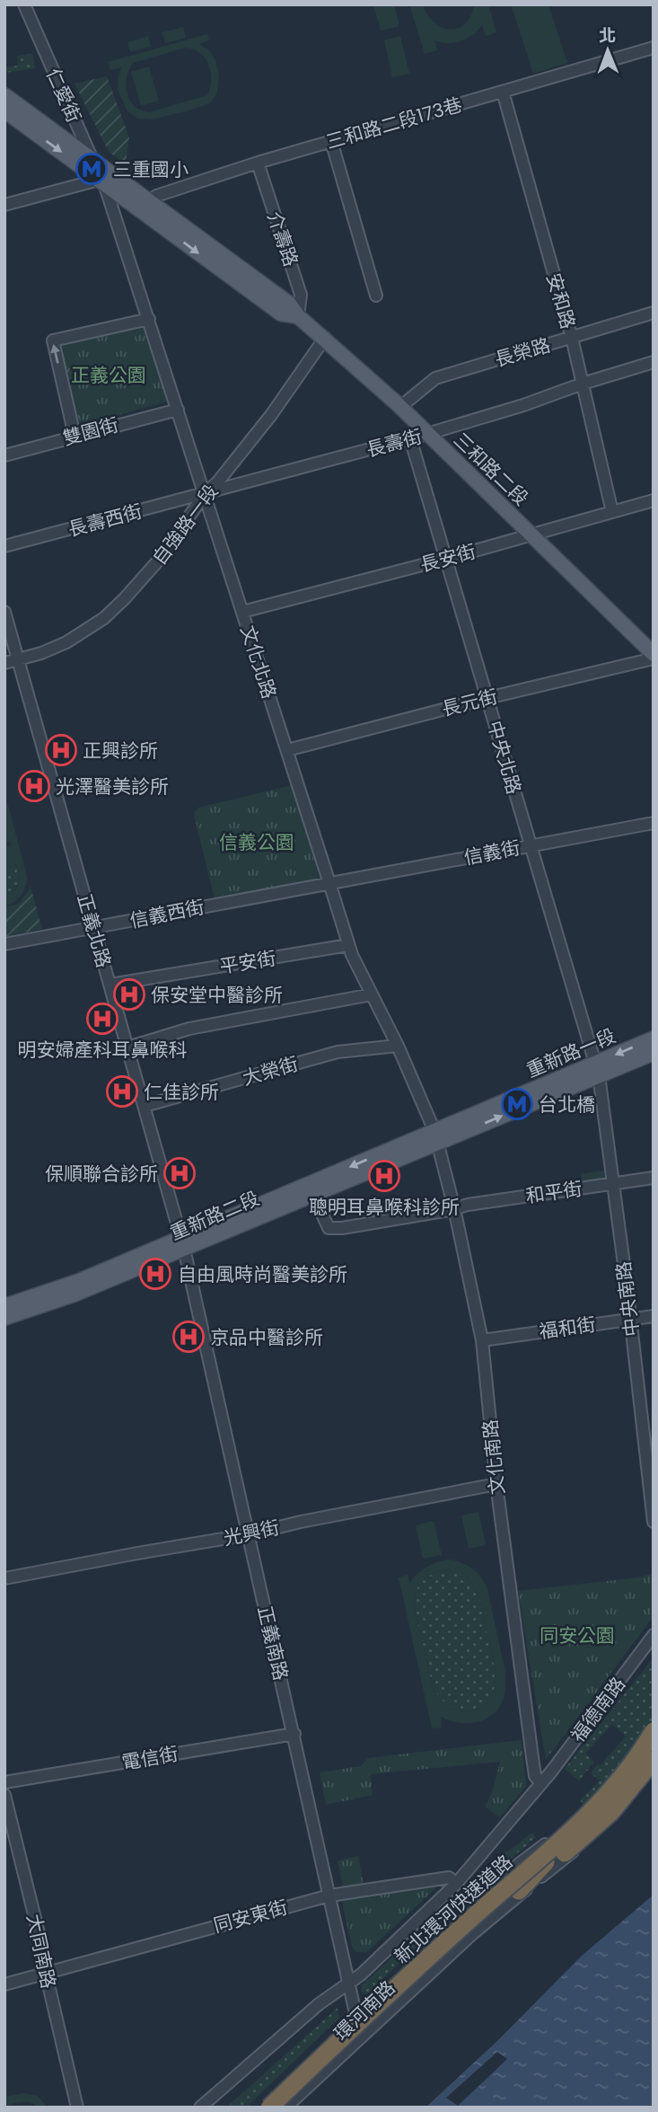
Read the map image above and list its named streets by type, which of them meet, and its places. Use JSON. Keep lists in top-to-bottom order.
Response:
{
  "streets": {
    "highway": ["新北環河快速道路"],
    "main road": ["三和路二段", "重新路一段", "重新路二段"],
    "street": [
      "仁愛街",
      "三和路二段173巷",
      "介壽路",
      "安和路",
      "長榮路",
      "雙園街",
      "長壽街",
      "長壽西街",
      "自強路一段",
      "長安街",
      "文化北路",
      "長元街",
      "中央北路",
      "信義街",
      "信義西街",
      "正義北路",
      "平安街",
      "大榮街",
      "和平街",
      "中央南路",
      "福和街",
      "文化南路",
      "光興街",
      "正義南路",
      "福德南路",
      "電信街",
      "同安東街",
      "大同南路",
      "環河南路"
    ]
  },
  "crossings": [
    ["仁愛街", "三和路二段"],
    ["仁愛街", "文化北路"],
    ["三和路二段173巷", "介壽路"],
    ["三和路二段173巷", "安和路"],
    ["三和路二段173巷", "三和路二段"],
    ["介壽路", "三和路二段"],
    ["安和路", "長榮路"],
    ["安和路", "長壽街"],
    ["安和路", "長安街"],
    ["長榮路", "三和路二段"],
    ["雙園街", "文化北路"],
    ["長壽街", "三和路二段"],
    ["長壽街", "長壽西街"],
    ["長壽街", "自強路一段"],
    ["長壽街", "文化北路"],
    ["長壽街", "中央北路"],
    ["三和路二段", "自強路一段"],
    ["三和路二段", "長安街"],
    ["三和路二段", "文化北路"],
    ["三和路二段", "長元街"],
    ["長壽西街", "自強路一段"],
    ["長壽西街", "文化北路"],
    ["自強路一段", "文化北路"],
    ["自強路一段", "正義北路"],
    ["長安街", "文化北路"],
    ["長安街", "中央北路"],
    ["文化北路", "長元街"],
    ["文化北路", "信義街"],
    ["文化北路", "信義西街"],
    ["文化北路", "平安街"],
    ["文化北路", "重新路一段"],
    ["文化北路", "大榮街"],
    ["文化北路", "重新路二段"],
    ["文化北路", "文化南路"],
    ["長元街", "中央北路"],
    ["中央北路", "信義街"],
    ["中央北路", "重新路一段"],
    ["中央北路", "中央南路"],
    ["信義街", "信義西街"],
    ["信義西街", "正義北路"],
    ["正義北路", "平安街"],
    ["正義北路", "大榮街"],
    ["正義北路", "重新路二段"],
    ["正義北路", "正義南路"],
    ["重新路一段", "重新路二段"],
    ["重新路一段", "中央南路"],
    ["重新路一段", "文化南路"],
    ["和平街", "重新路二段"],
    ["和平街", "中央南路"],
    ["和平街", "文化南路"],
    ["重新路二段", "文化南路"],
    ["重新路二段", "正義南路"],
    ["中央南路", "福和街"],
    ["福和街", "文化南路"],
    ["文化南路", "光興街"],
    ["文化南路", "福德南路"],
    ["光興街", "正義南路"],
    ["正義南路", "電信街"],
    ["正義南路", "同安東街"],
    ["正義南路", "環河南路"],
    ["福德南路", "同安東街"],
    ["福德南路", "環河南路"],
    ["新北環河快速道路", "環河南路"],
    ["同安東街", "大同南路"],
    ["同安東街", "環河南路"]
  ],
  "parks": ["正義公園", "信義公園", "同安公園"],
  "places": {
    "metro station": ["三重國小", "台北橋"],
    "hospital": [
      "正興診所",
      "光澤醫美診所",
      "保安堂中醫診所",
      "明安婦產科耳鼻喉科",
      "仁佳診所",
      "保順聯合診所",
      "聰明耳鼻喉科診所",
      "自由風時尚醫美診所",
      "京品中醫診所"
    ]
  },
  "north": "top"
}
